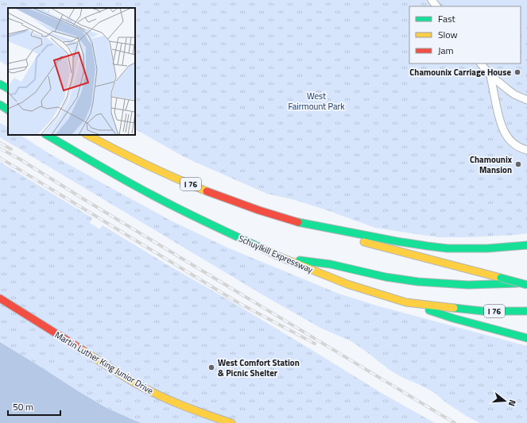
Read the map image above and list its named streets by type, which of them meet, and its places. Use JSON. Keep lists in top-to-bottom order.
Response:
{
  "streets": {
    "main road": ["I 76", "Schuylkill Expressway", "Martin Luther King Junior Drive"]
  },
  "parks": ["West Fairmount Park"],
  "places": ["Chamounix Carriage House", "Chamounix Mansion", "West Comfort Station & Picnic Shelter"],
  "legend": ["Fast", "Slow", "Jam"],
  "scale_bar": "50 m",
  "north": "right"
}
